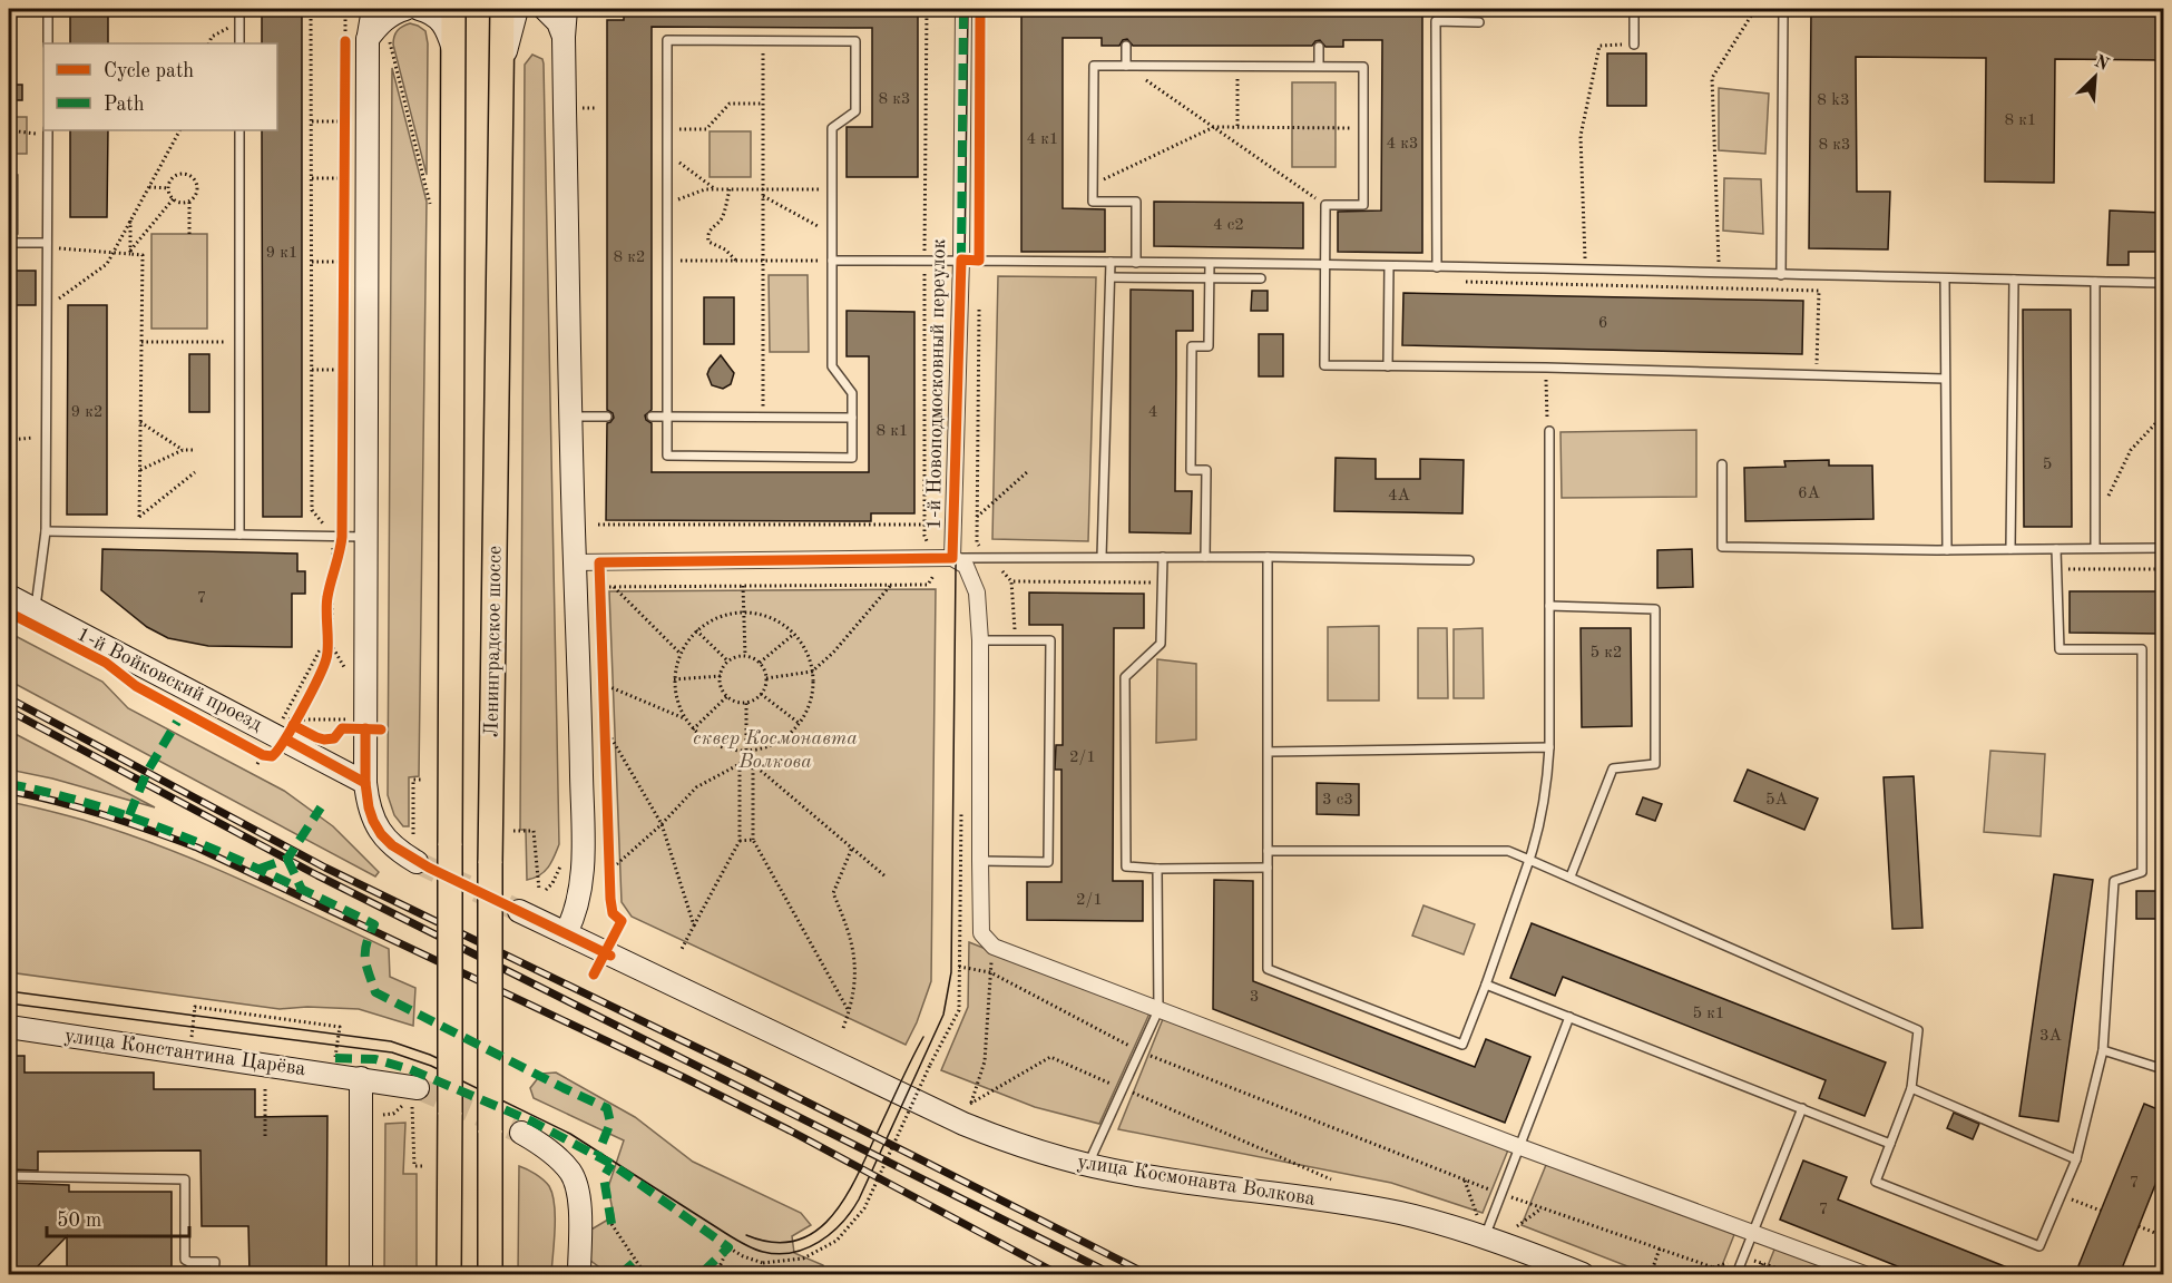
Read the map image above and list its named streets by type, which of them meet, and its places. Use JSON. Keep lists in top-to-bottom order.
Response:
{
  "streets": {
    "main road": [
      "Ленинградское шоссе",
      "1-й Войковский проезд",
      "улица Константина Царёва",
      "улица Космонавта Волкова"
    ],
    "street": ["1-й Новоподмосковный переулок"]
  },
  "parks": ["сквер Космонавта Волкова"],
  "house_numbers": [
    "8 к3",
    "8 k3",
    "8 к1",
    "4 к1",
    "4 к3",
    "8 к3",
    "4 с2",
    "9 к1",
    "8 к2",
    "6",
    "9 к2",
    "4",
    "8 к1",
    "5",
    "6А",
    "4А",
    "7",
    "5 к2",
    "2/1",
    "3 с3",
    "5А",
    "2/1",
    "3",
    "5 к1",
    "3А",
    "7",
    "7"
  ],
  "legend": ["Cycle path", "Path"],
  "scale_bar": "50 m",
  "north": "top right"
}
